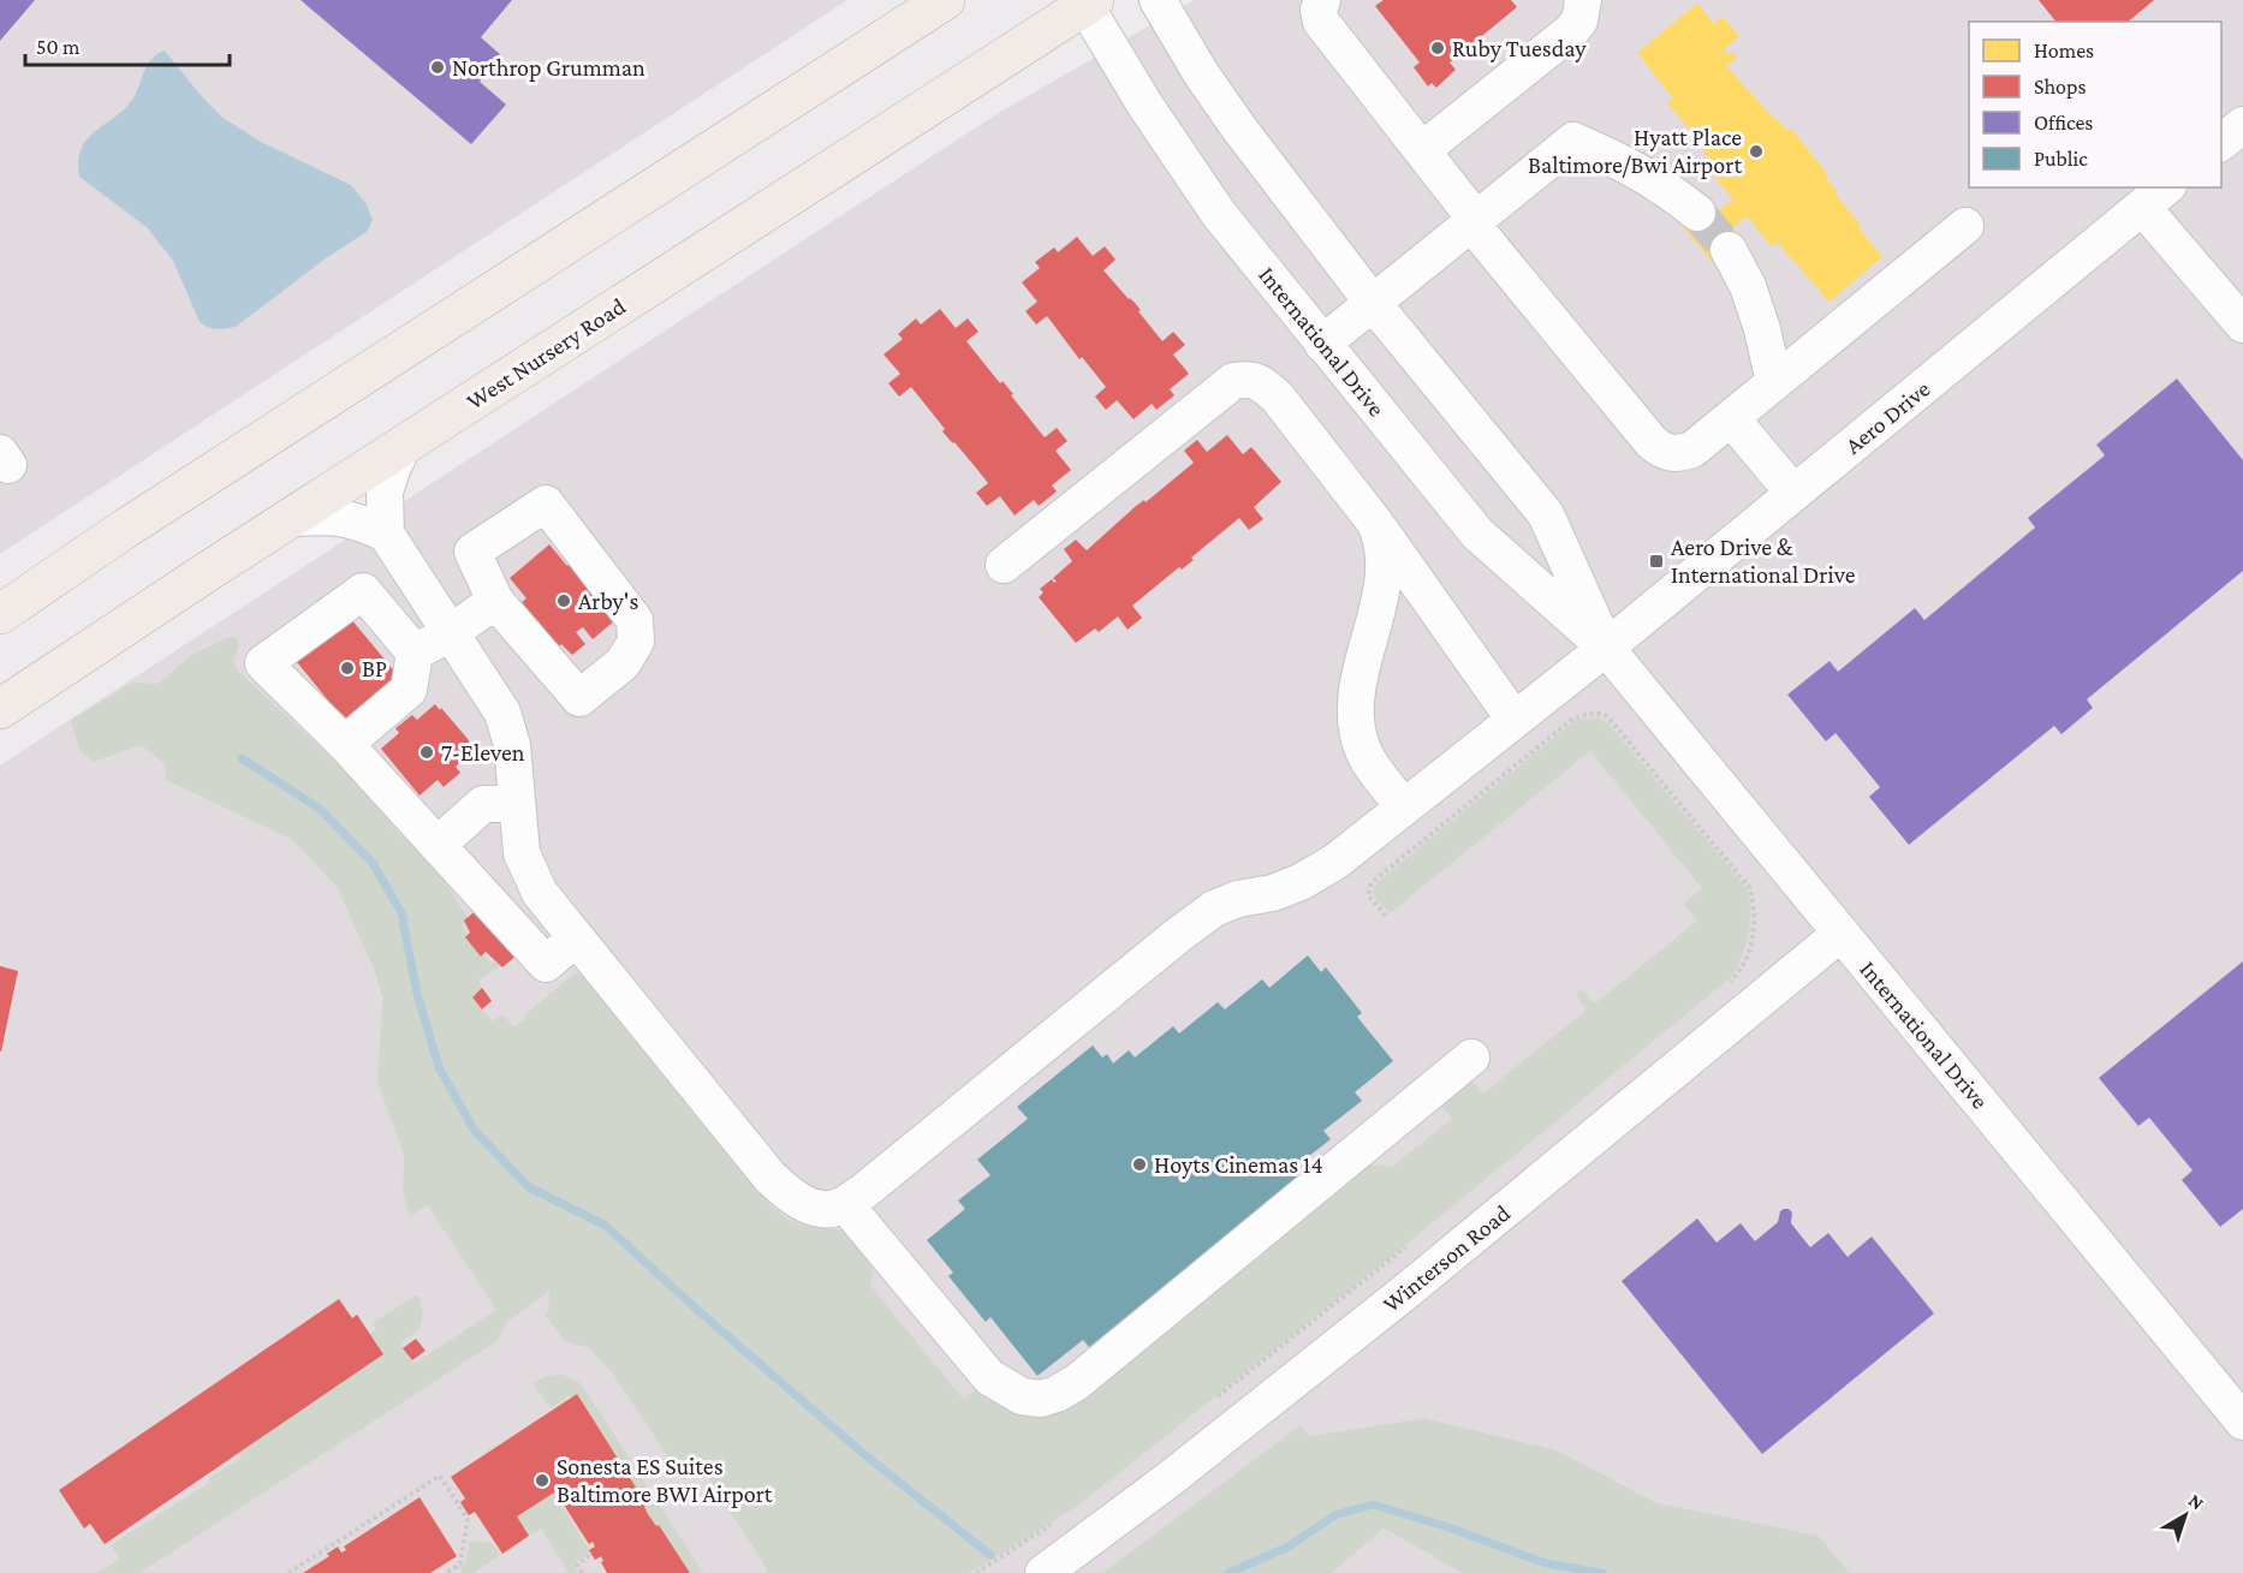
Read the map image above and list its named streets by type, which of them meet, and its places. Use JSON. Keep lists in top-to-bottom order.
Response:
{
  "streets": {
    "main road": ["West Nursery Road"],
    "street": ["International Drive", "Aero Drive", "Winterson Road"]
  },
  "crossings": [
    ["International Drive", "West Nursery Road"],
    ["International Drive", "Aero Drive"],
    ["International Drive", "Winterson Road"]
  ],
  "places": {
    "other": [
      "Ruby Tuesday",
      "Northrop Grumman",
      "Hyatt Place Baltimore/Bwi Airport",
      "Arby's",
      "BP",
      "7-Eleven",
      "Hoyts Cinemas 14",
      "Sonesta ES Suites Baltimore BWI Airport"
    ],
    "transit": ["Aero Drive & International Drive"]
  },
  "legend": [
    "Homes",
    "Shops",
    "Offices",
    "Public"
  ],
  "scale_bar": "50 m",
  "north": "top right"
}
